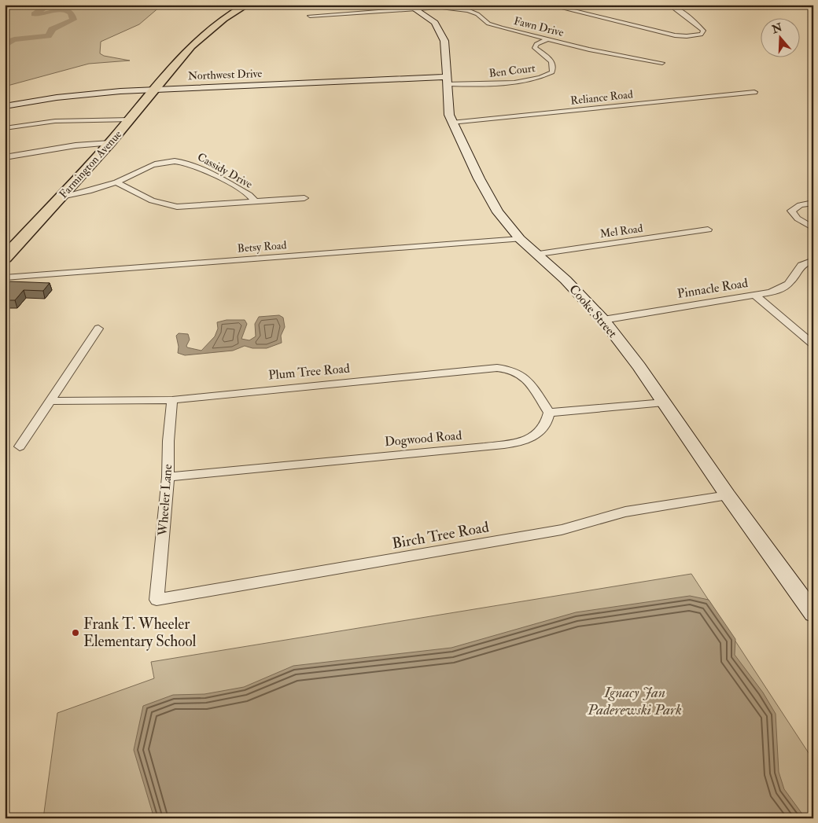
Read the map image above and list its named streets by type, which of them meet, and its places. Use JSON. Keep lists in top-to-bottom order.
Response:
{
  "streets": {
    "highway": ["Farmington Avenue"],
    "main road": ["Northwest Drive", "Cooke Street"],
    "street": [
      "Fawn Drive",
      "Ben Court",
      "Reliance Road",
      "Cassidy Drive",
      "Mel Road",
      "Betsy Road",
      "Pinnacle Road",
      "Plum Tree Road",
      "Dogwood Road",
      "Wheeler Lane",
      "Birch Tree Road"
    ]
  },
  "crossings": [
    ["Fawn Drive", "Ben Court"],
    ["Fawn Drive", "Cooke Street"],
    ["Ben Court", "Northwest Drive"],
    ["Ben Court", "Cooke Street"],
    ["Northwest Drive", "Farmington Avenue"],
    ["Northwest Drive", "Cooke Street"],
    ["Reliance Road", "Cooke Street"],
    ["Farmington Avenue", "Cassidy Drive"],
    ["Mel Road", "Cooke Street"],
    ["Betsy Road", "Cooke Street"],
    ["Pinnacle Road", "Cooke Street"],
    ["Cooke Street", "Birch Tree Road"],
    ["Plum Tree Road", "Dogwood Road"],
    ["Plum Tree Road", "Wheeler Lane"],
    ["Dogwood Road", "Wheeler Lane"],
    ["Wheeler Lane", "Birch Tree Road"]
  ],
  "parks": ["Ignacy Jan Paderewski Park"],
  "places": ["Frank T. Wheeler Elementary School"],
  "north": "top"
}
